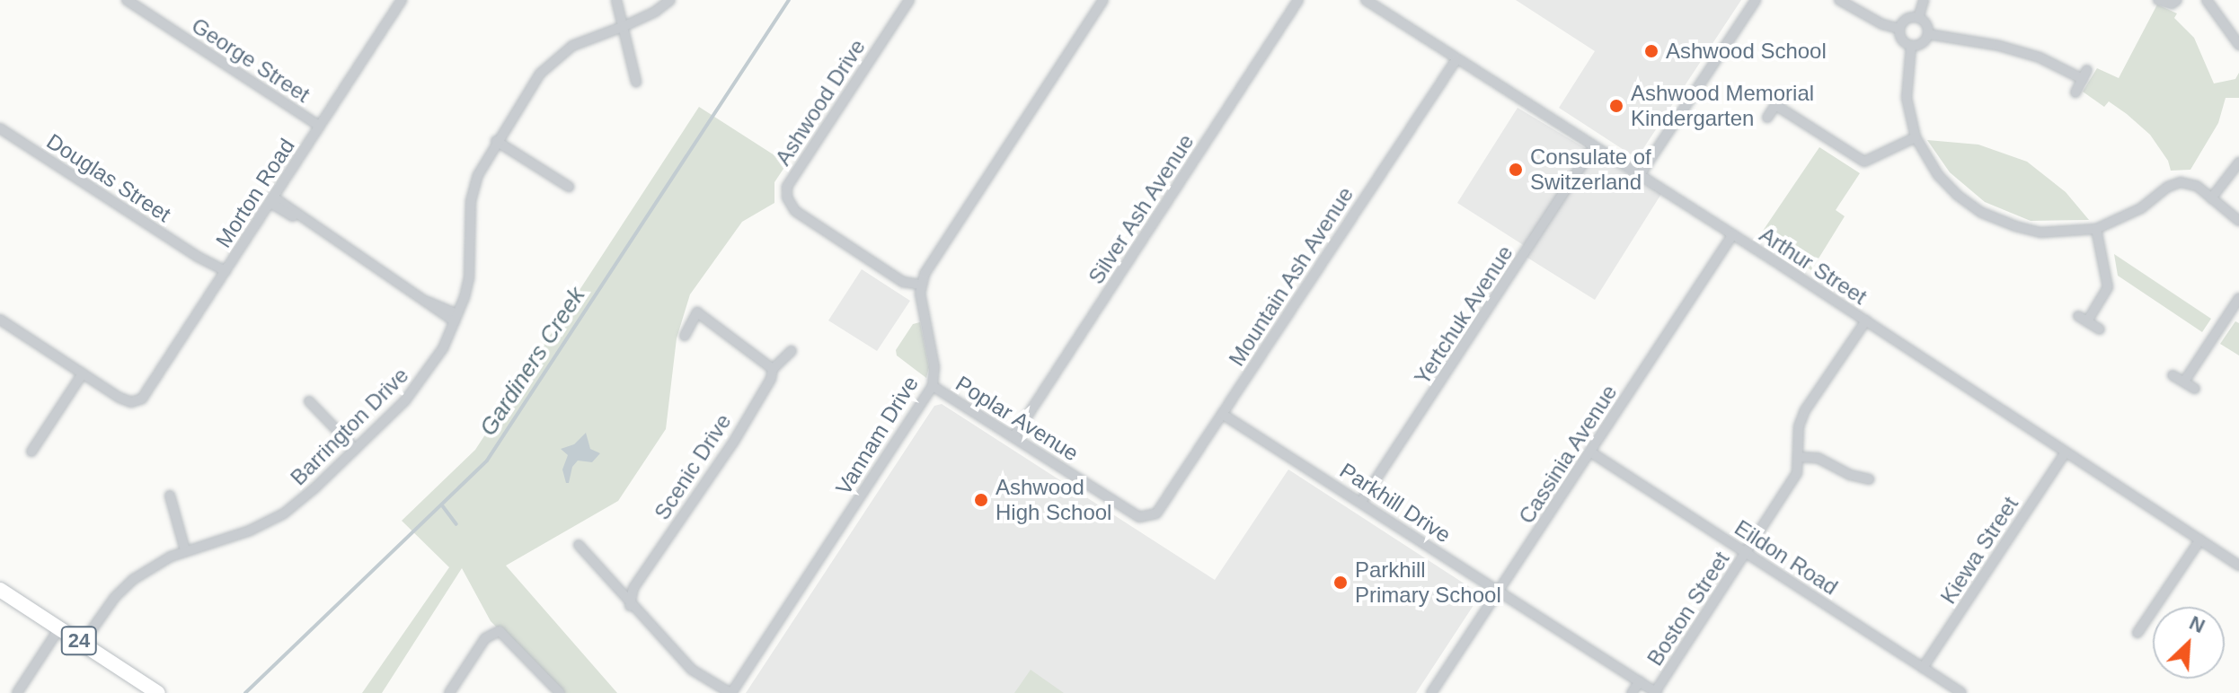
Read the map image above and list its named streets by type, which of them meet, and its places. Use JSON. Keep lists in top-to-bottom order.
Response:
{
  "streets": {
    "main road": ["24"],
    "street": [
      "George Street",
      "Ashwood Drive",
      "Douglas Street",
      "Morton Road",
      "Silver Ash Avenue",
      "Arthur Street",
      "Mountain Ash Avenue",
      "Yertchuk Avenue",
      "Poplar Avenue",
      "Barrington Drive",
      "Vannam Drive",
      "Cassinia Avenue",
      "Scenic Drive",
      "Parkhill Drive",
      "Kiewa Street",
      "Eildon Road",
      "Boston Street"
    ]
  },
  "crossings": [
    ["George Street", "Morton Road"],
    ["Ashwood Drive", "Vannam Drive"],
    ["Douglas Street", "Morton Road"],
    ["Silver Ash Avenue", "Poplar Avenue"],
    ["Arthur Street", "Mountain Ash Avenue"],
    ["Arthur Street", "Yertchuk Avenue"],
    ["Arthur Street", "Cassinia Avenue"],
    ["Arthur Street", "Kiewa Street"],
    ["Arthur Street", "Boston Street"],
    ["Mountain Ash Avenue", "Poplar Avenue"],
    ["Mountain Ash Avenue", "Parkhill Drive"],
    ["Yertchuk Avenue", "Parkhill Drive"],
    ["Poplar Avenue", "Vannam Drive"],
    ["Barrington Drive", "24"],
    ["Cassinia Avenue", "Parkhill Drive"],
    ["Cassinia Avenue", "Eildon Road"],
    ["Parkhill Drive", "Boston Street"],
    ["Kiewa Street", "Eildon Road"],
    ["Eildon Road", "Boston Street"]
  ],
  "water": ["Gardiners Creek"],
  "places": [
    "Ashwood School",
    "Ashwood Memorial Kindergarten",
    "Consulate of Switzerland",
    "Ashwood High School",
    "Parkhill Primary School"
  ],
  "north": "top right"
}
